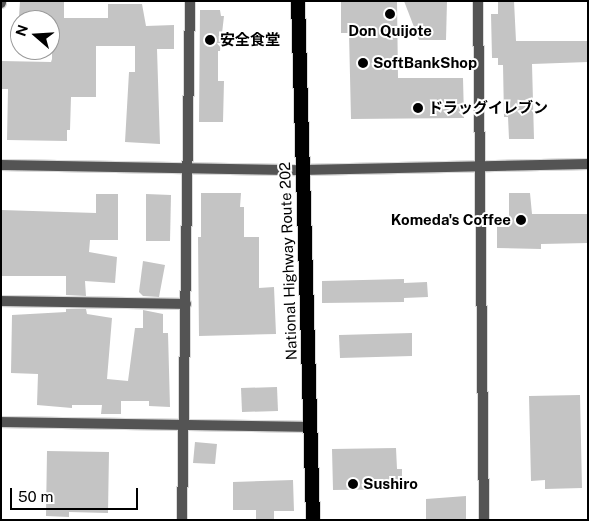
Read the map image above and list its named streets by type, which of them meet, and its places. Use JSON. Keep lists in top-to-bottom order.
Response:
{
  "streets": {
    "highway": ["National Highway Route 202"]
  },
  "places": [
    "Don Quijote",
    "安全食堂",
    "SoftBankShop",
    "ドラッグイレブン",
    "Komeda's Coffee",
    "Sushiro"
  ],
  "scale_bar": "50 m",
  "north": "left"
}
